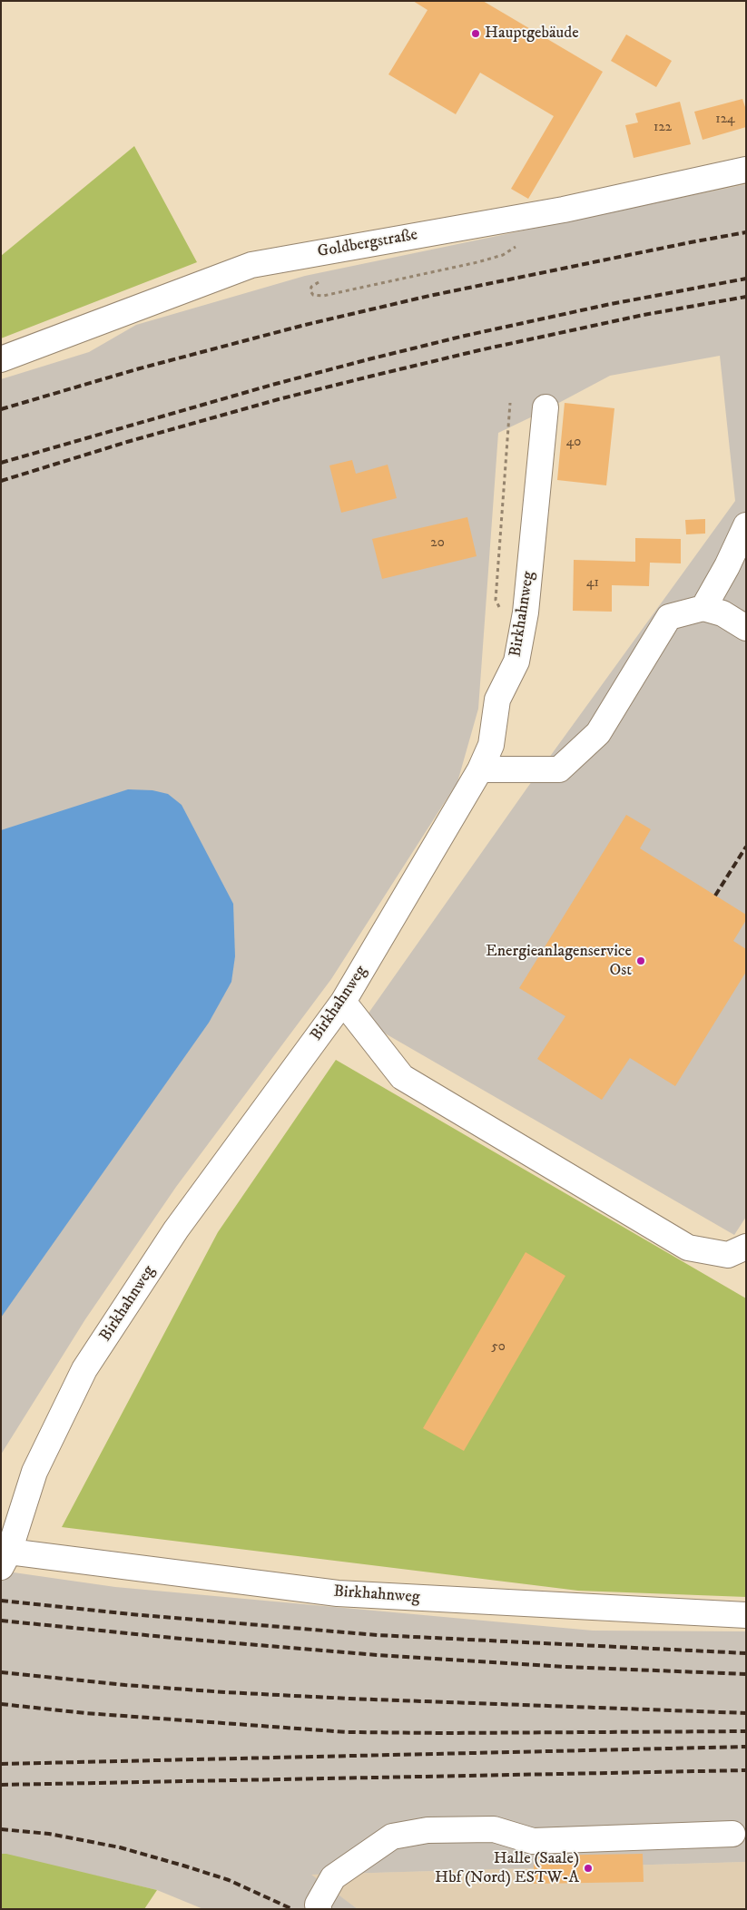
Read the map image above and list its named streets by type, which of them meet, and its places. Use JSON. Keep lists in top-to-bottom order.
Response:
{
  "streets": {
    "street": ["Goldbergstraße", "Birkhahnweg"]
  },
  "places": ["Hauptgebäude", "Energieanlagenservice Ost", "Halle (Saale) Hbf (Nord) ESTW-A"],
  "house_numbers": [
    "124",
    "122",
    "40",
    "20",
    "41",
    "50"
  ]
}
